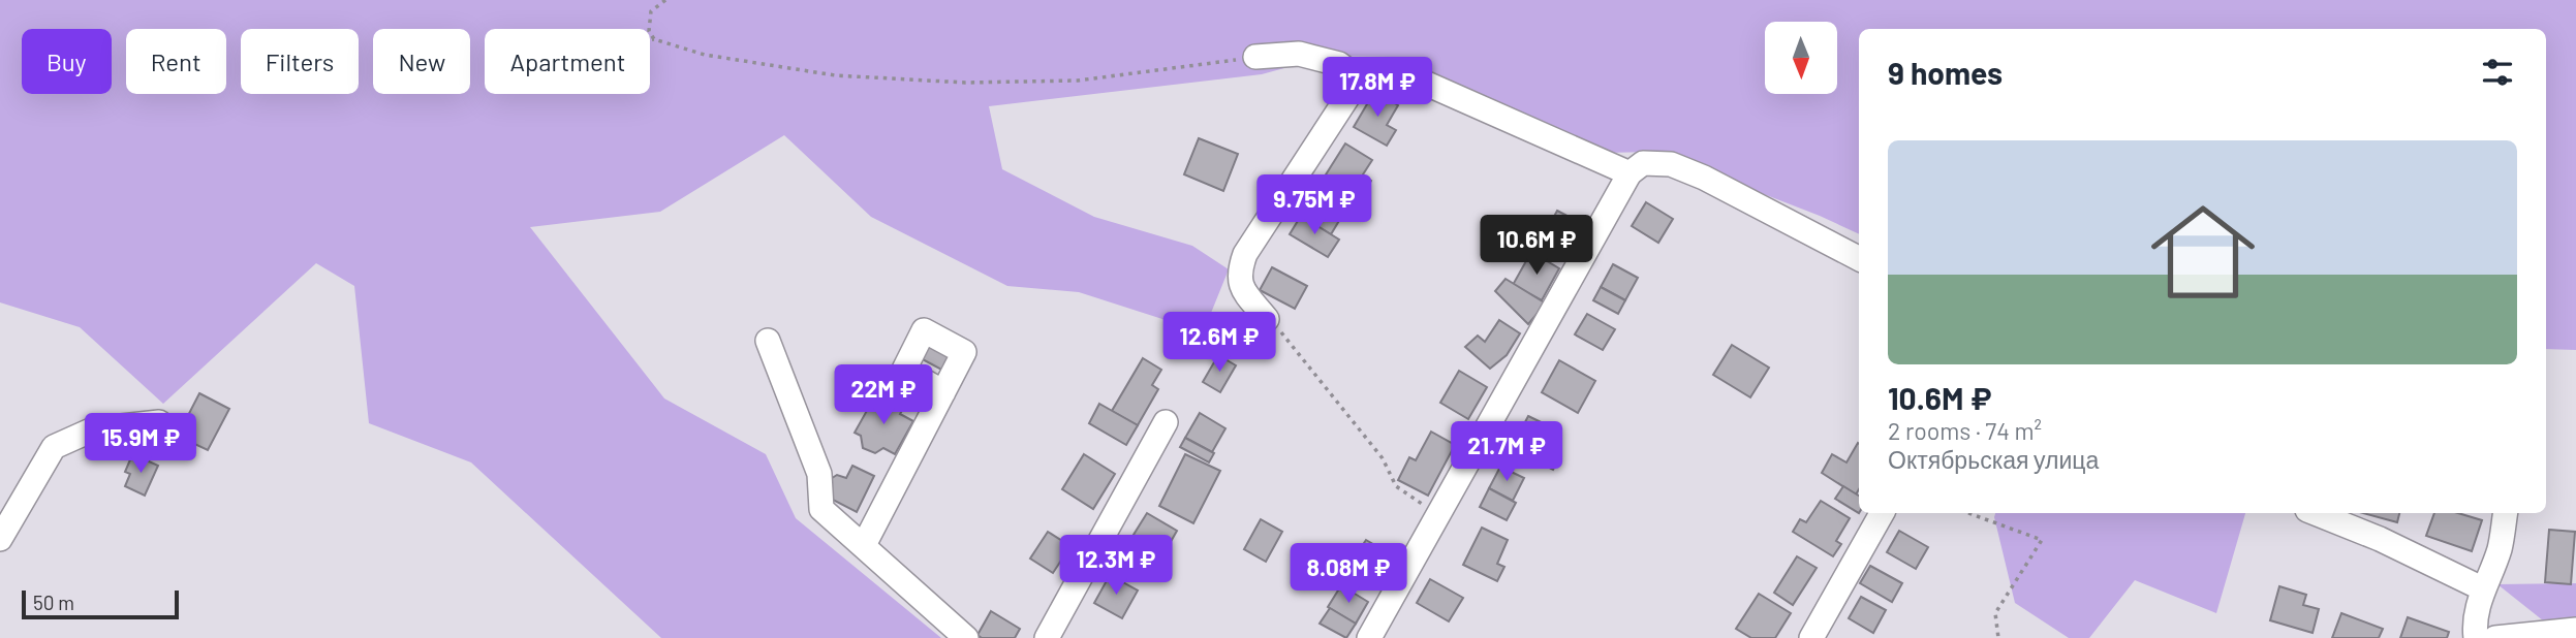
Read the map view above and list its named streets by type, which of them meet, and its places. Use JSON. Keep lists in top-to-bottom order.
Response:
{
  "scale_bar": "50 m",
  "north": "bottom",
  "page": {
    "chip": [
      "Buy",
      "Rent",
      "Filters",
      "New",
      "Apartment"
    ],
    "heading": "9 homes",
    "price": [
      "17.8M ₽",
      "9.75M ₽",
      "10.6M ₽",
      "12.6M ₽",
      "22M ₽",
      "15.9M ₽",
      "21.7M ₽",
      "12.3M ₽",
      "8.08M ₽"
    ],
    "list": [
      {
        "name": "10.6M ₽",
        "note": "2 rooms · 74 m² · Октябрьская улица"
      }
    ],
    "scale": "50 m"
  }
}
